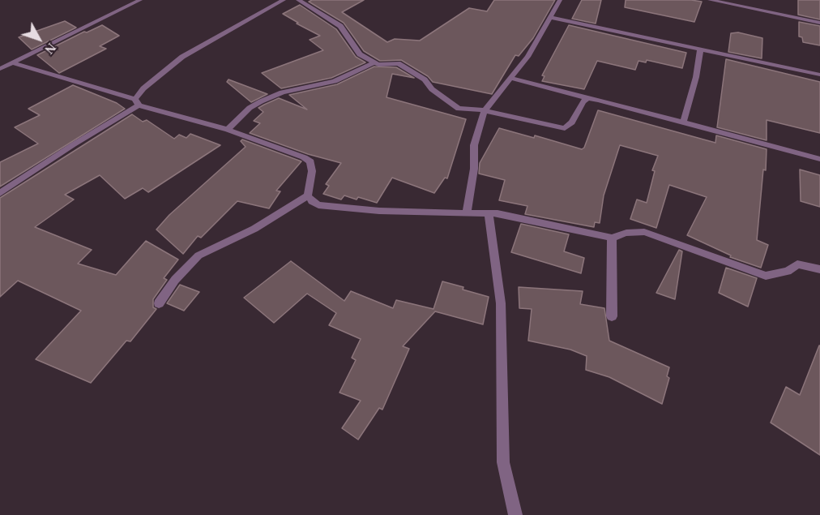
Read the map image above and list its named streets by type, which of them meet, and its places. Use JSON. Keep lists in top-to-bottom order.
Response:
{
  "north": "bottom right"
}
